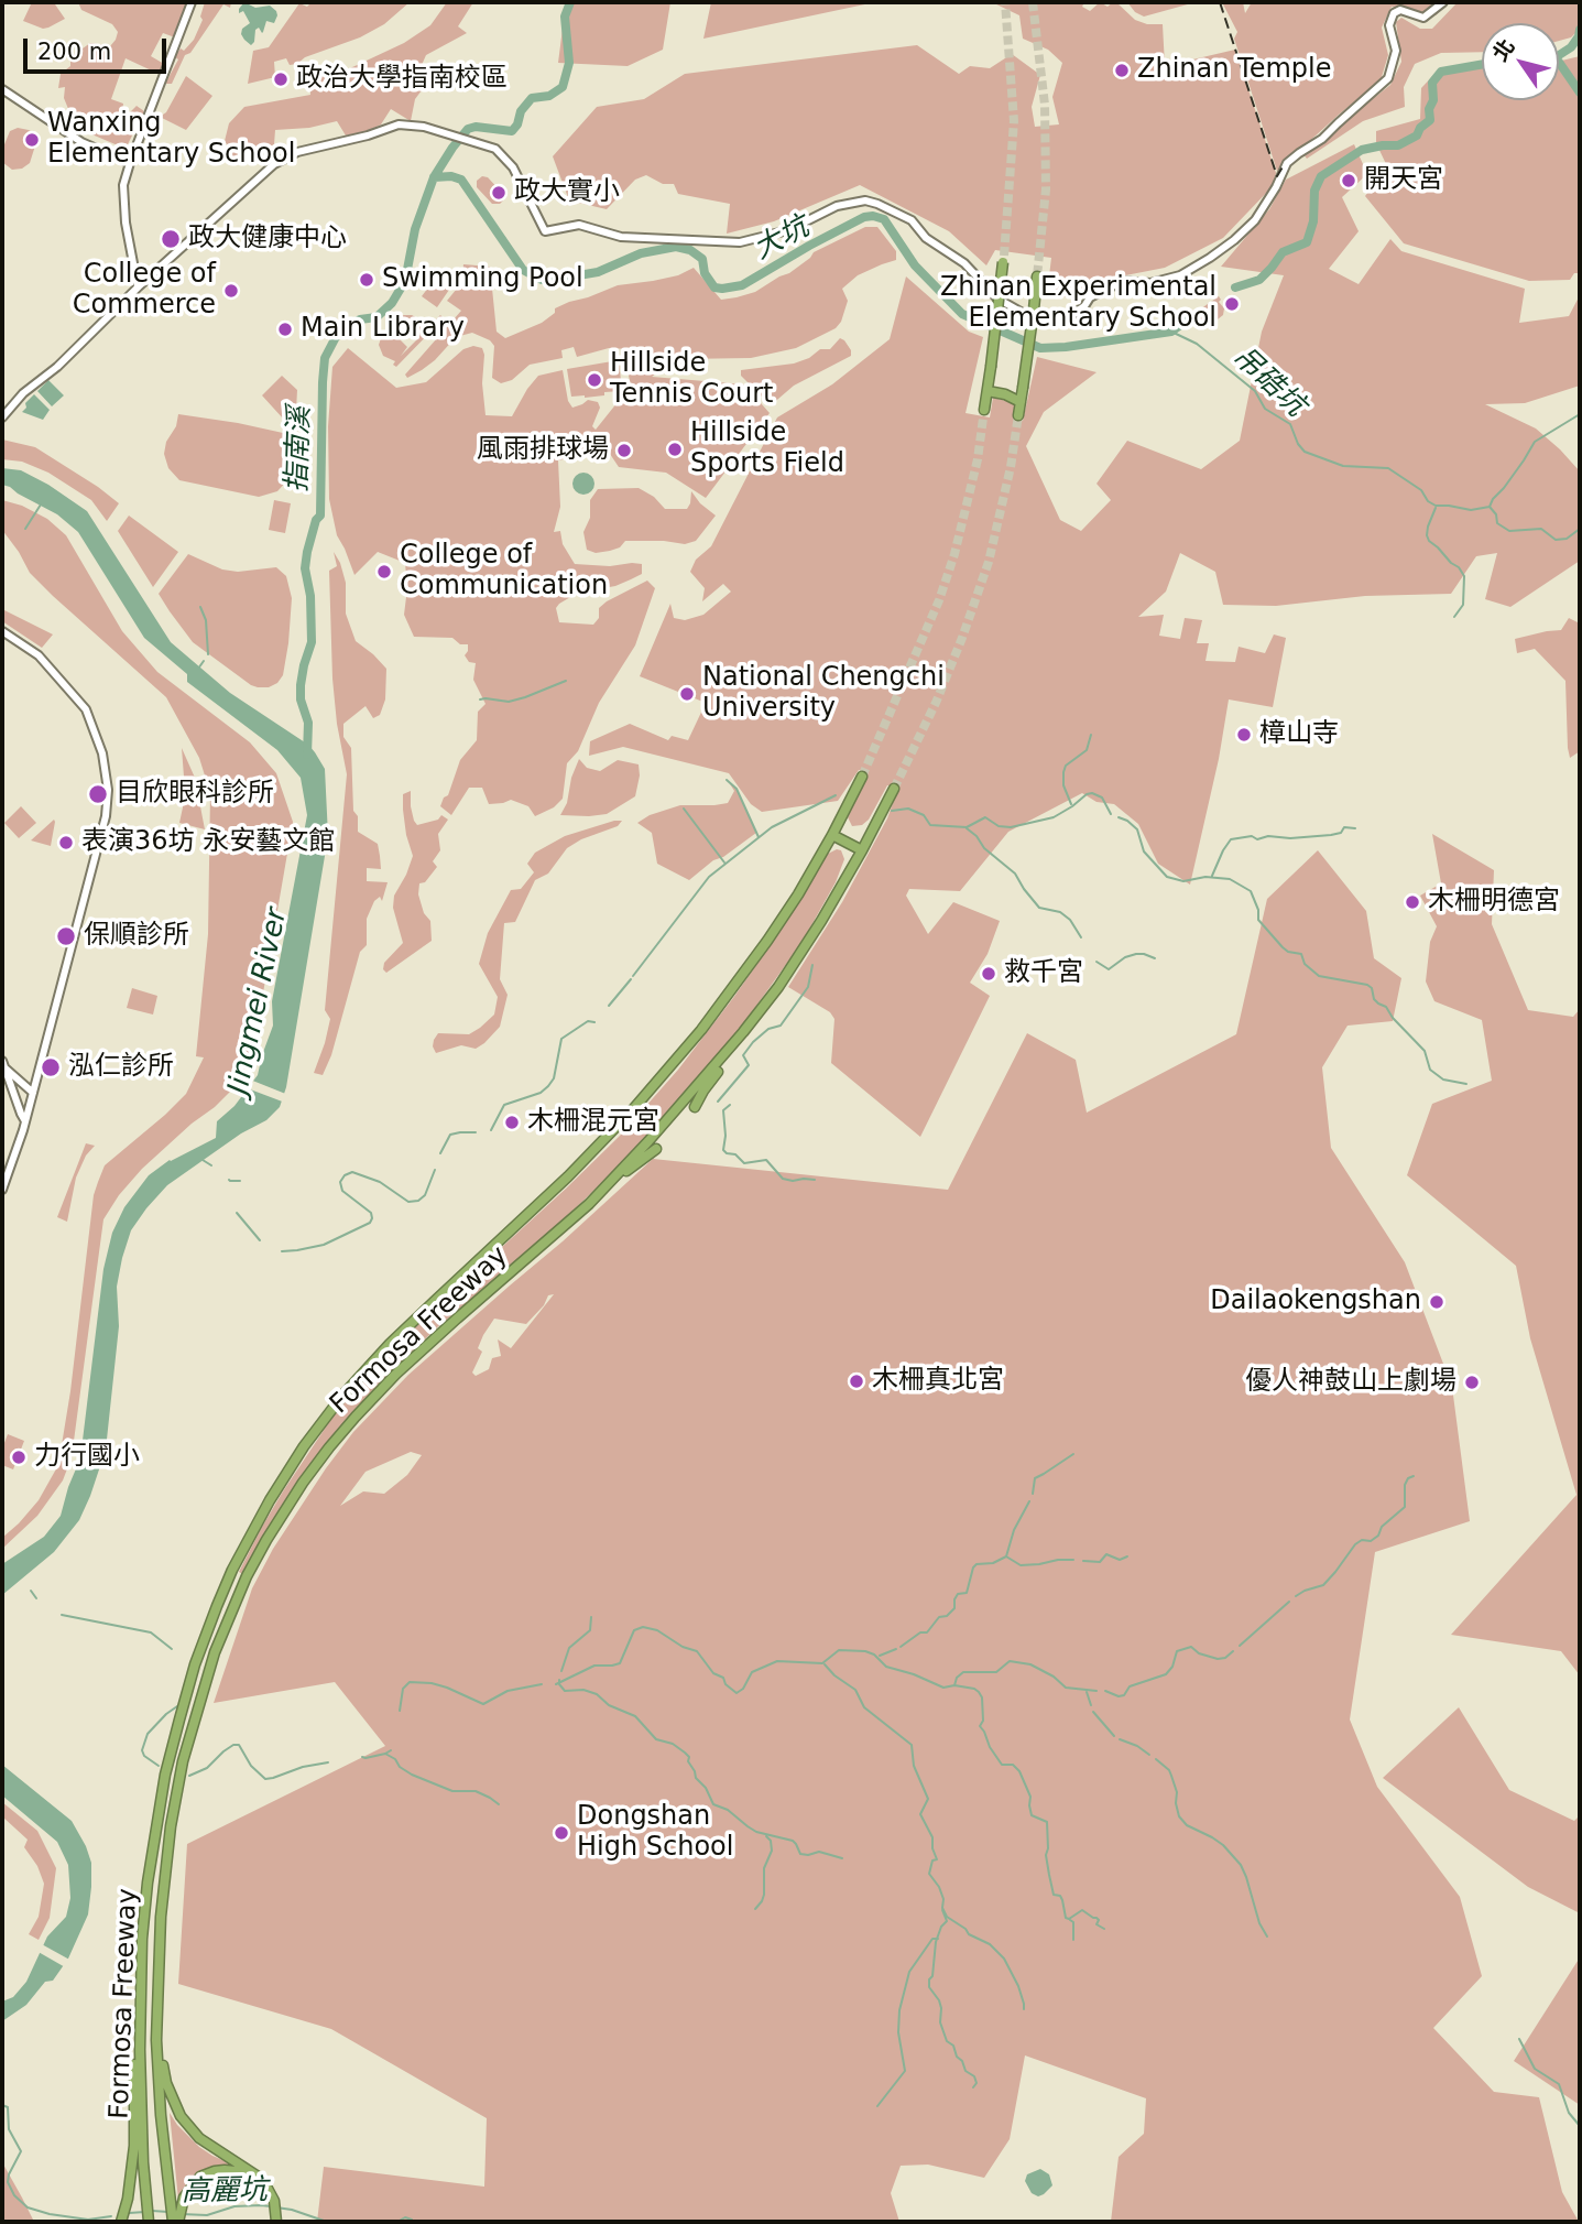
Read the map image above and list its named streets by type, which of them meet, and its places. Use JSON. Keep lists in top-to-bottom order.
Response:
{
  "streets": {
    "highway": ["Formosa Freeway"]
  },
  "water": [
    "大坑",
    "吊硞坑",
    "指南溪",
    "Jingmei River",
    "高麗坑"
  ],
  "places": [
    "Zhinan Temple",
    "政治大學指南校區",
    "Wanxing Elementary School",
    "開天宮",
    "政大實小",
    "政大健康中心",
    "Swimming Pool",
    "College of Commerce",
    "Zhinan Experimental Elementary School",
    "Main Library",
    "Hillside Tennis Court",
    "Hillside Sports Field",
    "風雨排球場",
    "College of Communication",
    "National Chengchi University",
    "樟山寺",
    "目欣眼科診所",
    "表演36坊 永安藝文館",
    "木柵明德宮",
    "保順診所",
    "救千宮",
    "泓仁診所",
    "木柵混元宮",
    "Dailaokengshan",
    "木柵真北宮",
    "優人神鼓山上劇場",
    "力行國小",
    "Dongshan High School"
  ],
  "scale_bar": "200 m",
  "north": "top left"
}
